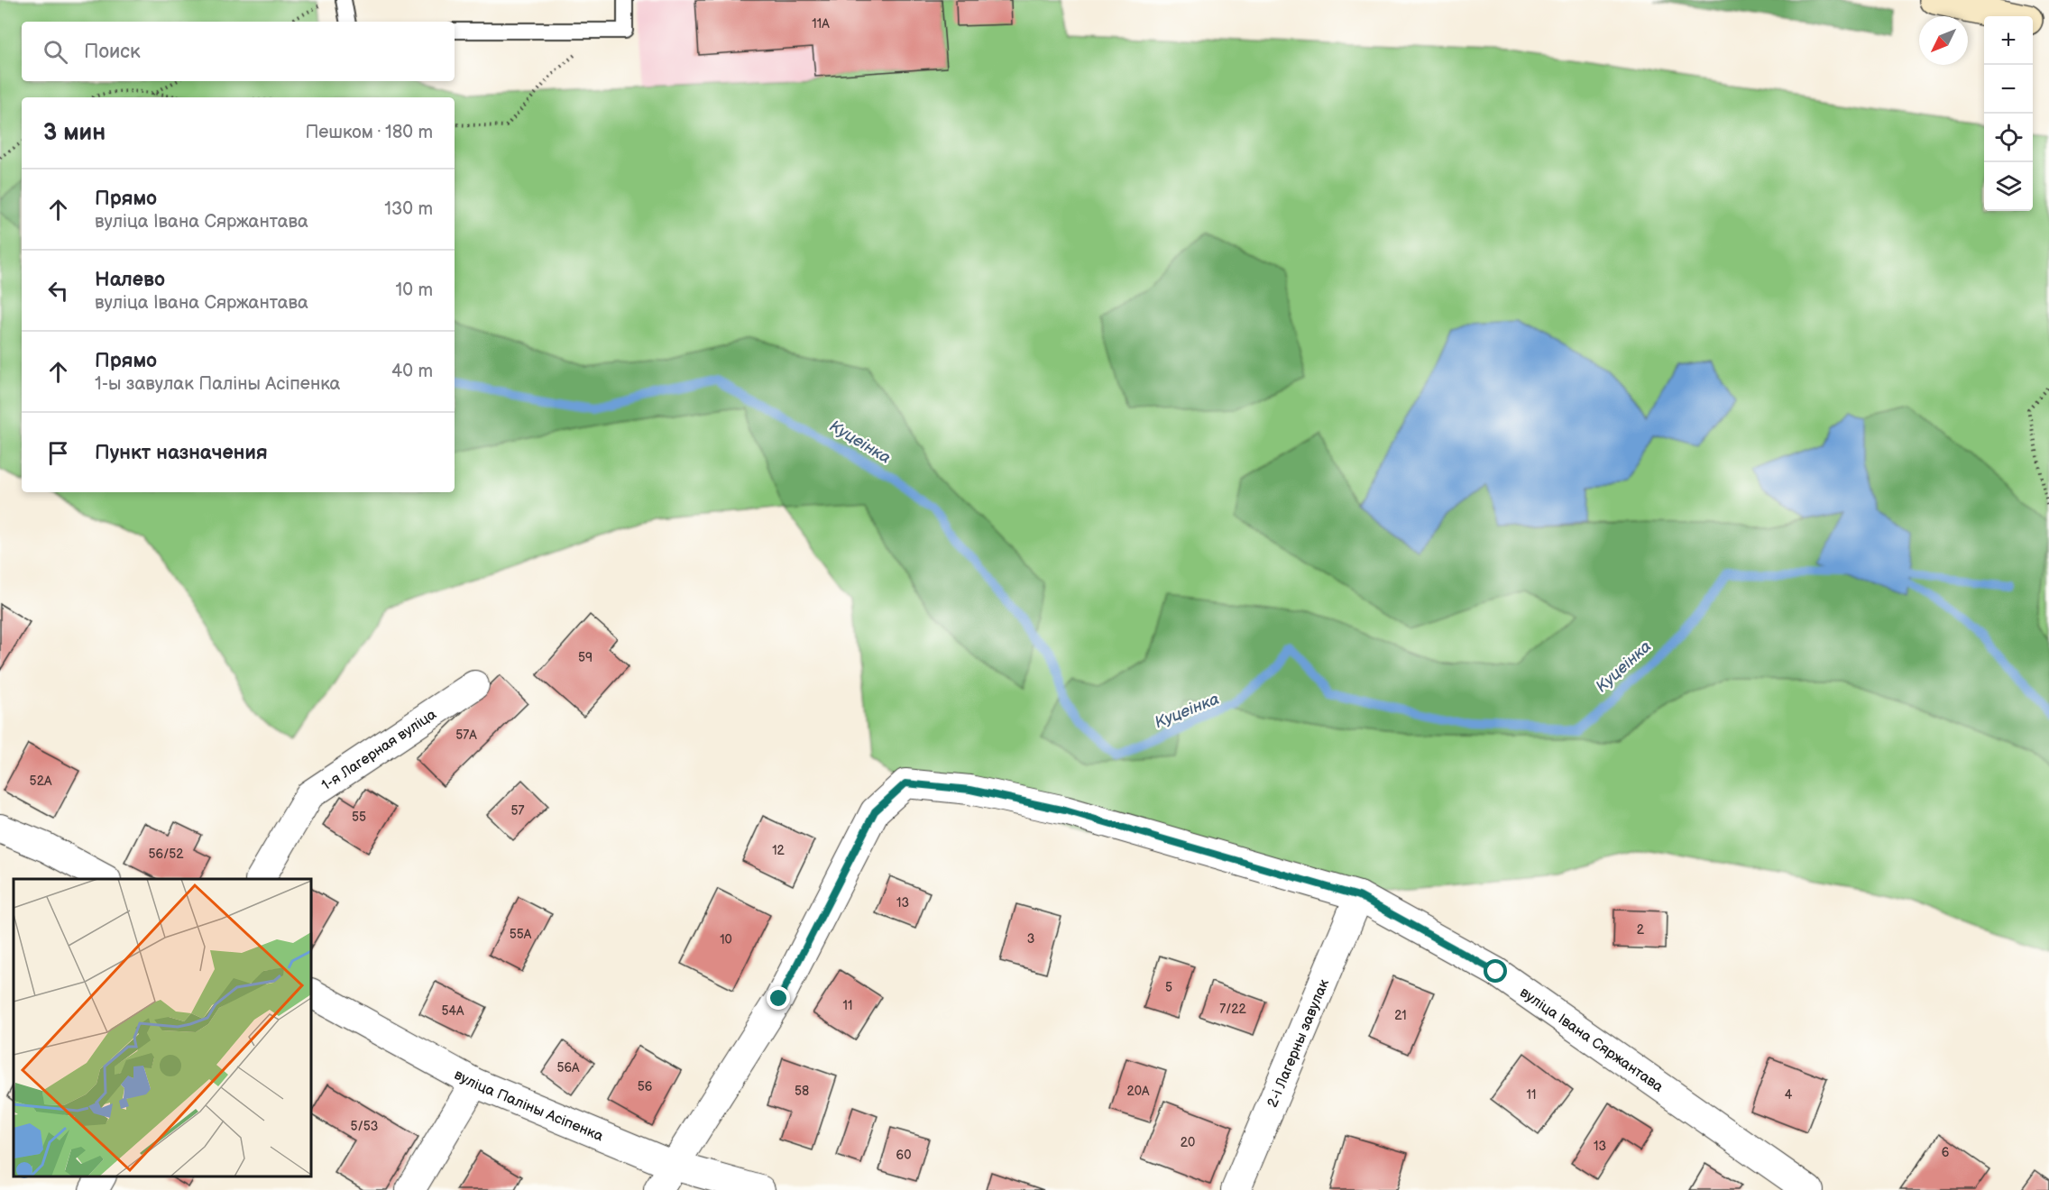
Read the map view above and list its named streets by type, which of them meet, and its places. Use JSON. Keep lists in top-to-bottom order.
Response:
{
  "streets": {
    "street": [
      "1-я Лагерная вуліца",
      "вуліца Івана Сяржантава",
      "2-і Лагерны завулак",
      "вуліца Паліны Асіпенка"
    ]
  },
  "crossings": [
    ["вуліца Івана Сяржантава", "2-і Лагерны завулак"],
    ["вуліца Івана Сяржантава", "вуліца Паліны Асіпенка"]
  ],
  "water": ["Куцеінка"],
  "house_numbers": [
    "11А",
    "59",
    "57А",
    "52А",
    "57",
    "55",
    "12",
    "56/52",
    "13",
    "2",
    "55А",
    "3",
    "10",
    "5",
    "11",
    "7/22",
    "54А",
    "21",
    "56А",
    "56",
    "58",
    "20А",
    "11",
    "4",
    "5/53",
    "20",
    "13",
    "6",
    "60"
  ],
  "north": "bottom left",
  "page": {
    "map_buttons": ["+", "−"],
    "search": "Поиск",
    "heading": ["3 мин", "Пешком · 180 m"],
    "list": [
      ["Прямо", "вуліца Івана Сяржантава", "130 m"],
      ["Налево", "вуліца Івана Сяржантава", "10 m"],
      ["Прямо", "1-ы завулак Паліны Асіпенка", "40 m"],
      "Пункт назначения"
    ]
  }
}
